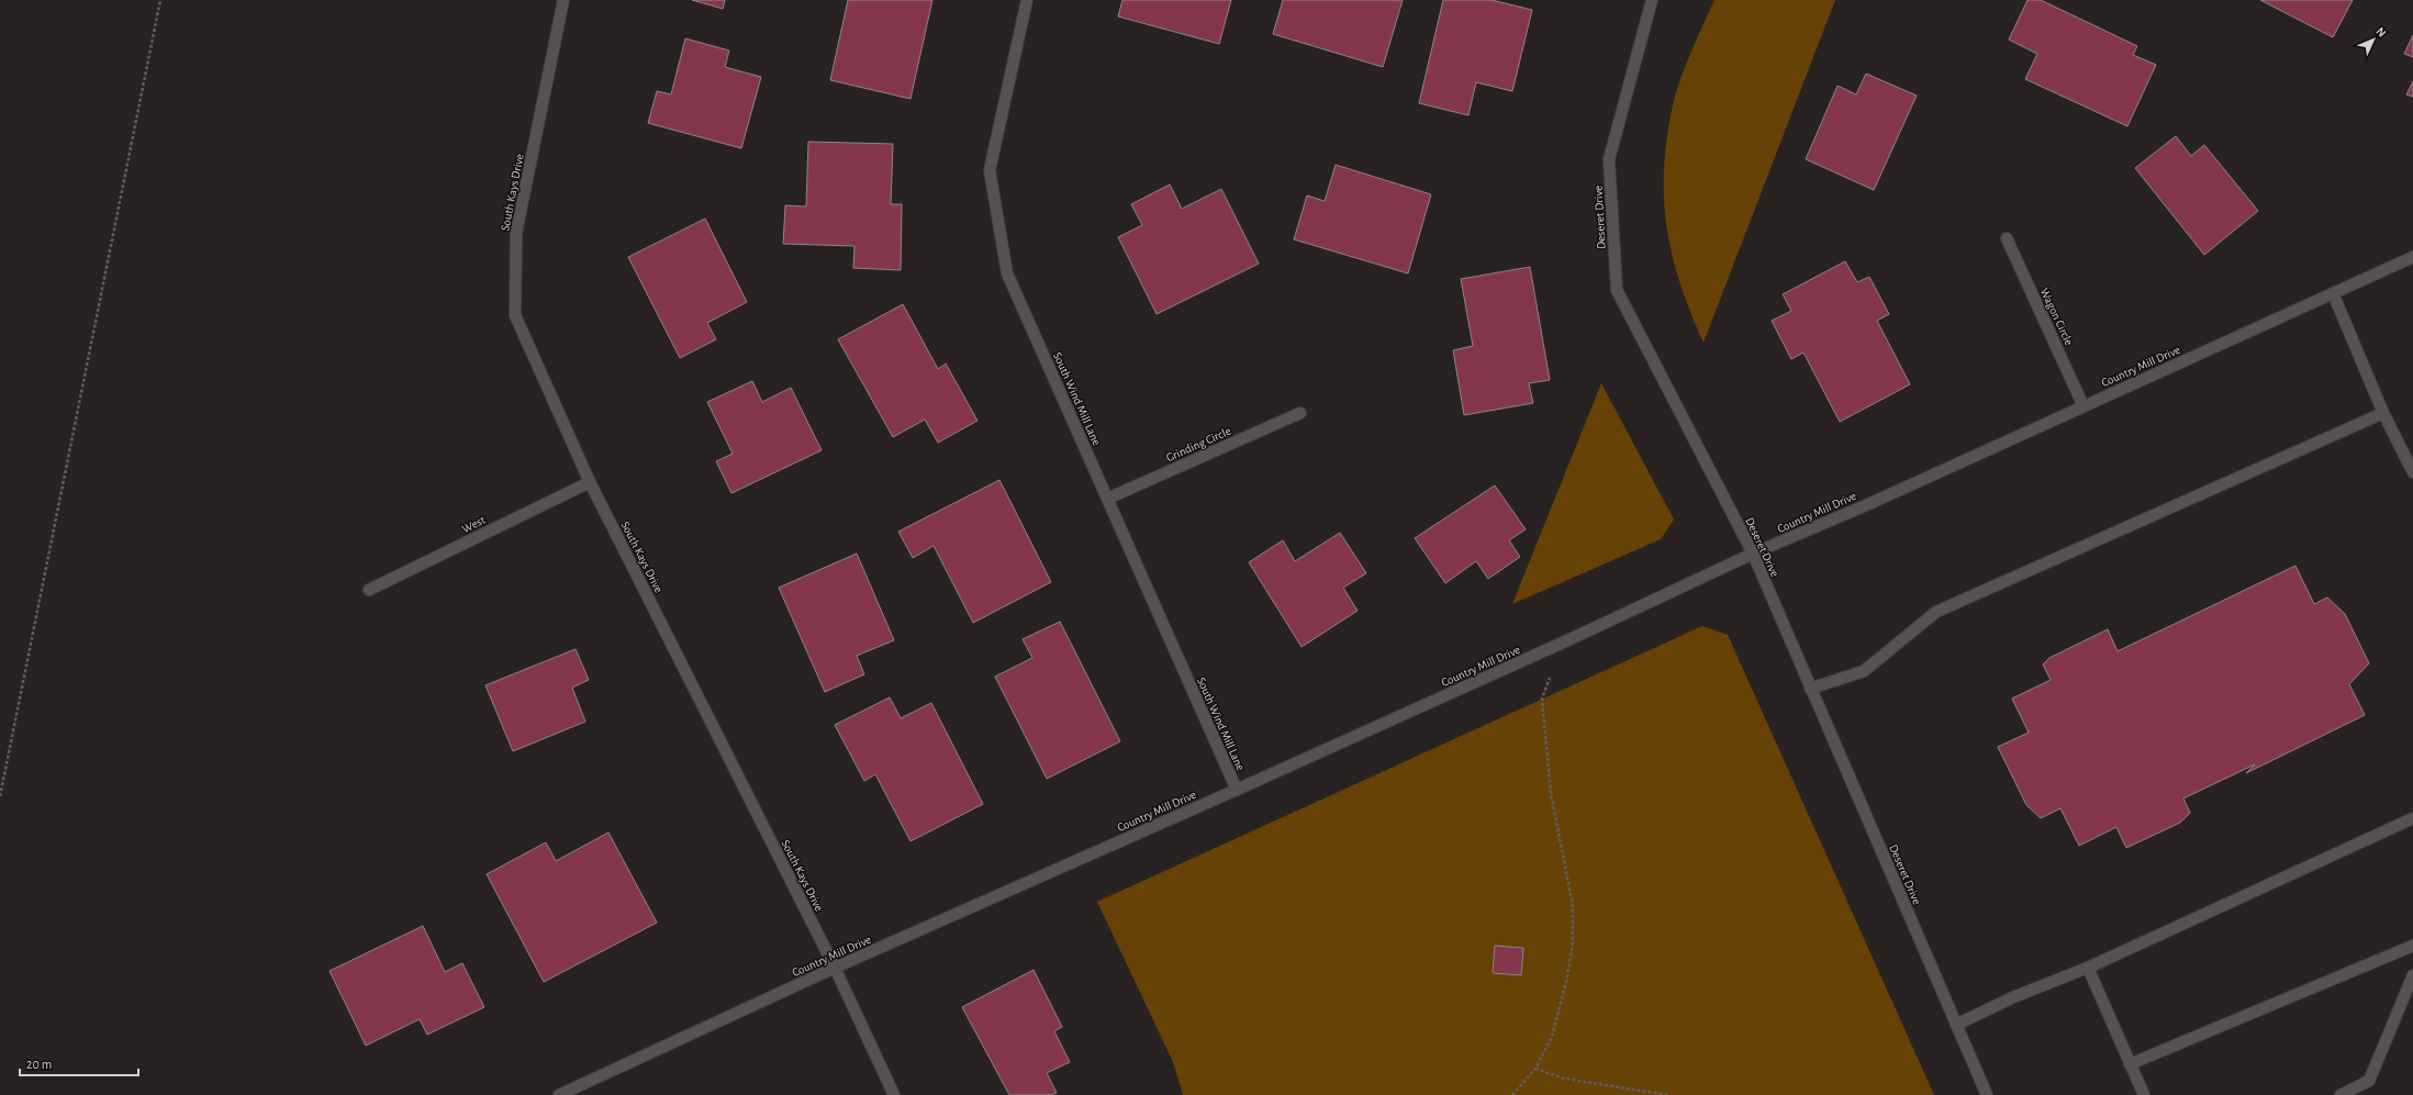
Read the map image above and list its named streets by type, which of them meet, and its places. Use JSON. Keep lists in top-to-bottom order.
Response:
{
  "streets": {
    "street": [
      "South Kays Drive",
      "Deseret Drive",
      "Wagon Circle",
      "Country Mill Drive",
      "South Wind Mill Lane",
      "Grinding Circle",
      "West"
    ]
  },
  "crossings": [
    ["South Kays Drive", "Country Mill Drive"],
    ["South Kays Drive", "West"],
    ["Deseret Drive", "Country Mill Drive"],
    ["Wagon Circle", "Country Mill Drive"],
    ["Country Mill Drive", "South Wind Mill Lane"],
    ["South Wind Mill Lane", "Grinding Circle"]
  ],
  "scale_bar": "20 m",
  "north": "top right"
}
